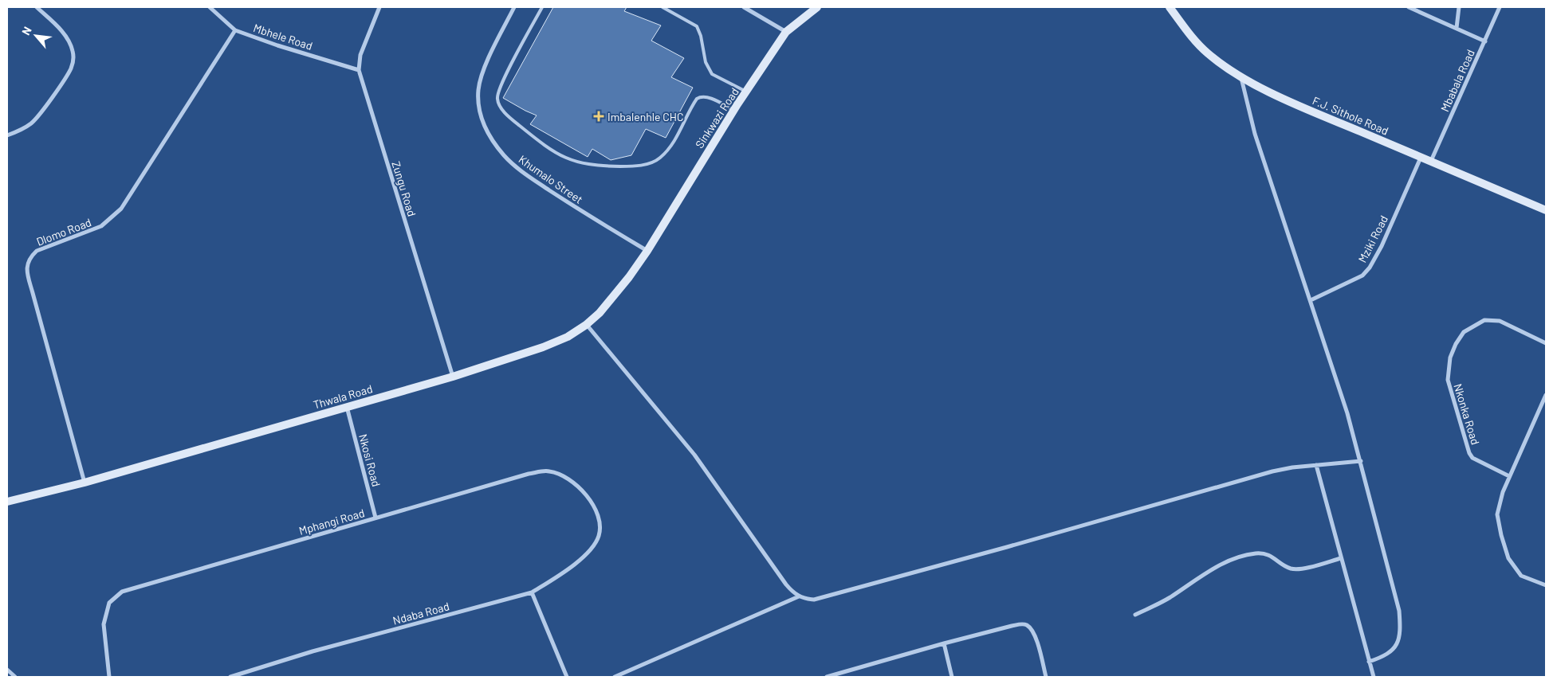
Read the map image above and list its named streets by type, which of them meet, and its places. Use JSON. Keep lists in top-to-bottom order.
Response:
{
  "streets": {
    "street": [
      "Mbhele Road",
      "Mbabala Road",
      "F.J. Sithole Road",
      "Sinkwazi Road",
      "Khumalo Street",
      "Zungu Road",
      "Dlomo Road",
      "Mziki Road",
      "Thwala Road",
      "Nkonka Road",
      "Nkosi Road",
      "Mphangi Road",
      "Ndaba Road"
    ]
  },
  "crossings": [
    ["Mbhele Road", "Zungu Road"],
    ["Mbhele Road", "Dlomo Road"],
    ["Mbabala Road", "F.J. Sithole Road"],
    ["F.J. Sithole Road", "Mziki Road"],
    ["Sinkwazi Road", "Khumalo Street"],
    ["Sinkwazi Road", "Thwala Road"],
    ["Khumalo Street", "Thwala Road"],
    ["Zungu Road", "Thwala Road"],
    ["Dlomo Road", "Thwala Road"],
    ["Thwala Road", "Nkosi Road"],
    ["Nkosi Road", "Mphangi Road"],
    ["Mphangi Road", "Ndaba Road"]
  ],
  "places": {
    "health": ["Imbalenhle CHC"]
  },
  "north": "top left"
}
